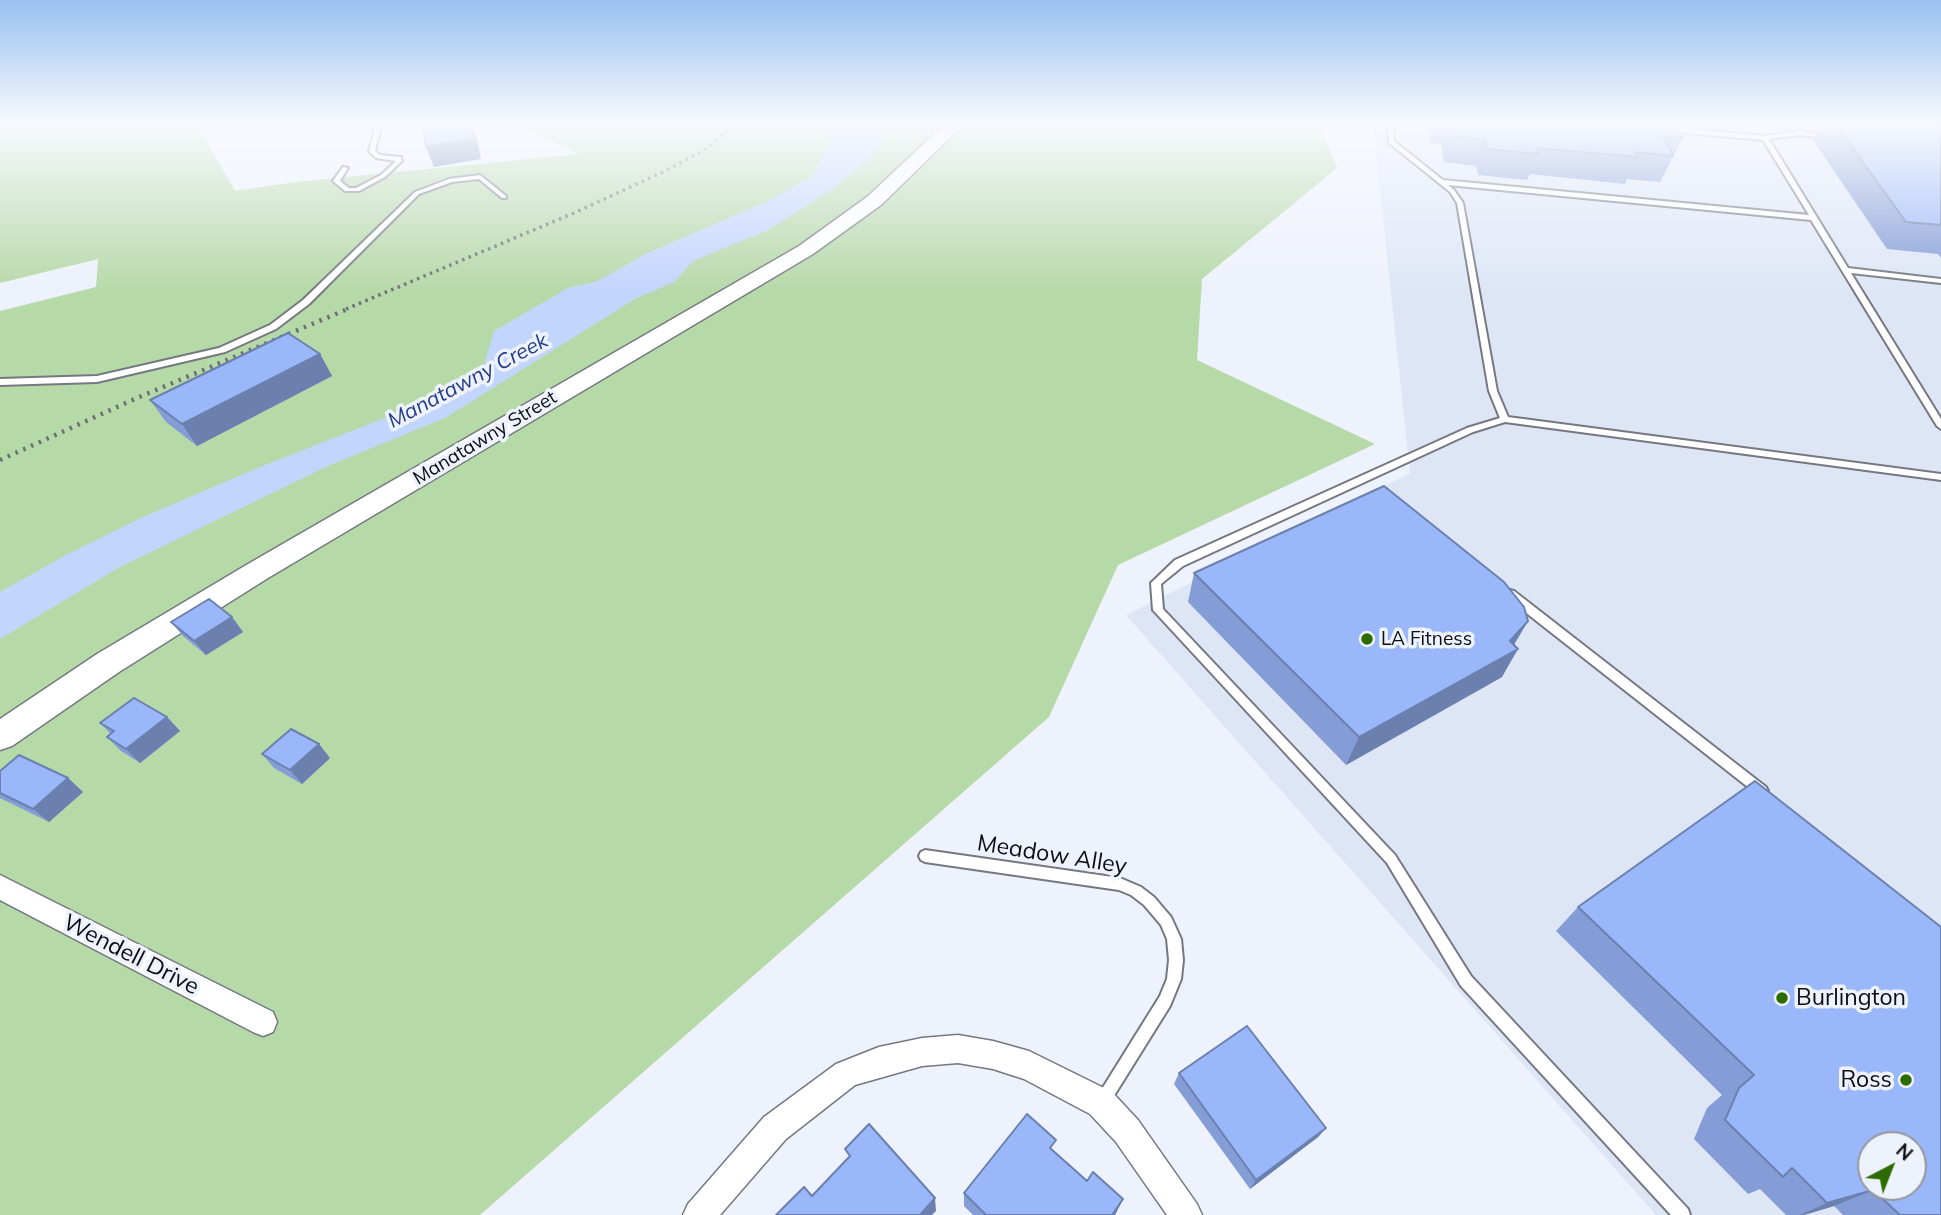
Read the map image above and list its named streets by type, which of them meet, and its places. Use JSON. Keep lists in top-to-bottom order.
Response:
{
  "streets": {
    "street": ["Manatawny Street", "Wendell Drive"],
    "lane": ["Meadow Alley"]
  },
  "water": ["Manatawny Creek"],
  "places": ["LA Fitness", "Burlington", "Ross"],
  "north": "top right"
}
